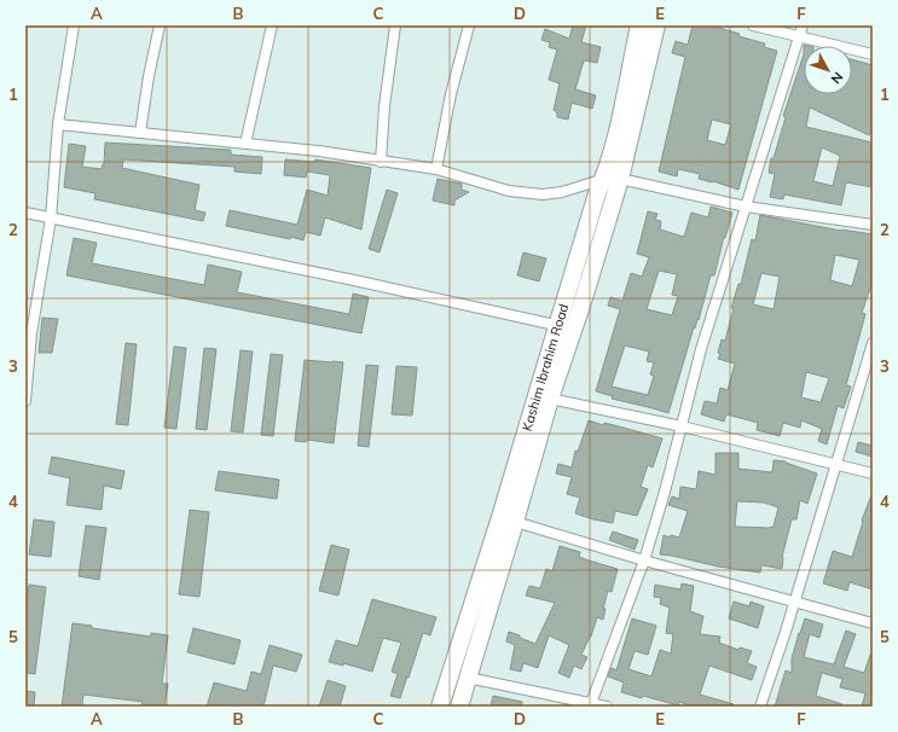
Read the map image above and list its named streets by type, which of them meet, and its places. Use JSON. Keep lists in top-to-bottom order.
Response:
{
  "streets": {
    "highway": ["Kashim Ibrahim Road"]
  },
  "north": "bottom right",
  "grid": {
    "columns": [
      "A",
      "B",
      "C",
      "D",
      "E",
      "F"
    ],
    "rows": [
      "1",
      "2",
      "3",
      "4",
      "5"
    ]
  }
}
